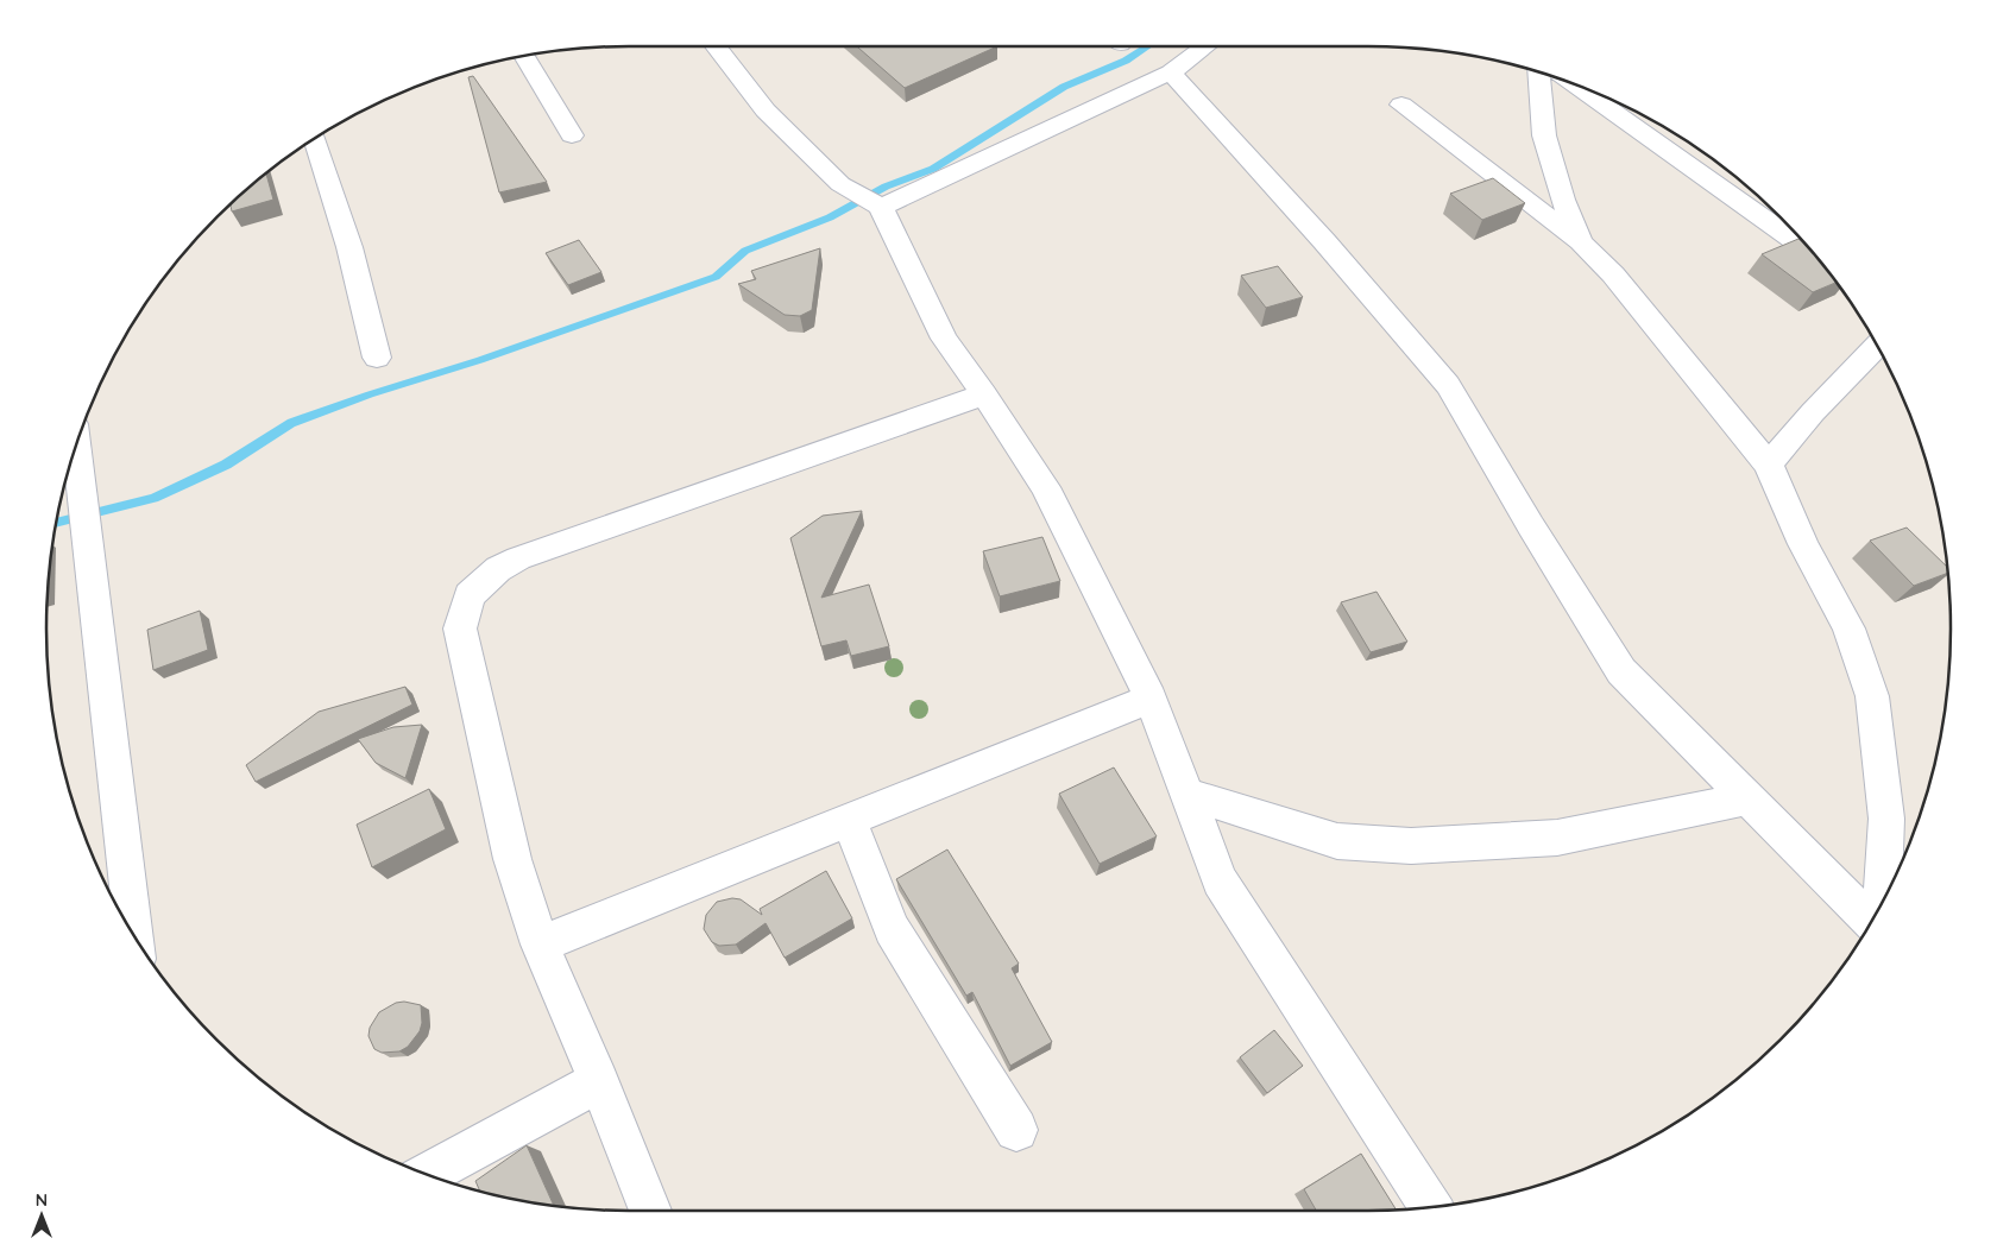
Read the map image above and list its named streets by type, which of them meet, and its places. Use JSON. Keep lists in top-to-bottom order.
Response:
{
  "north": "top"
}
